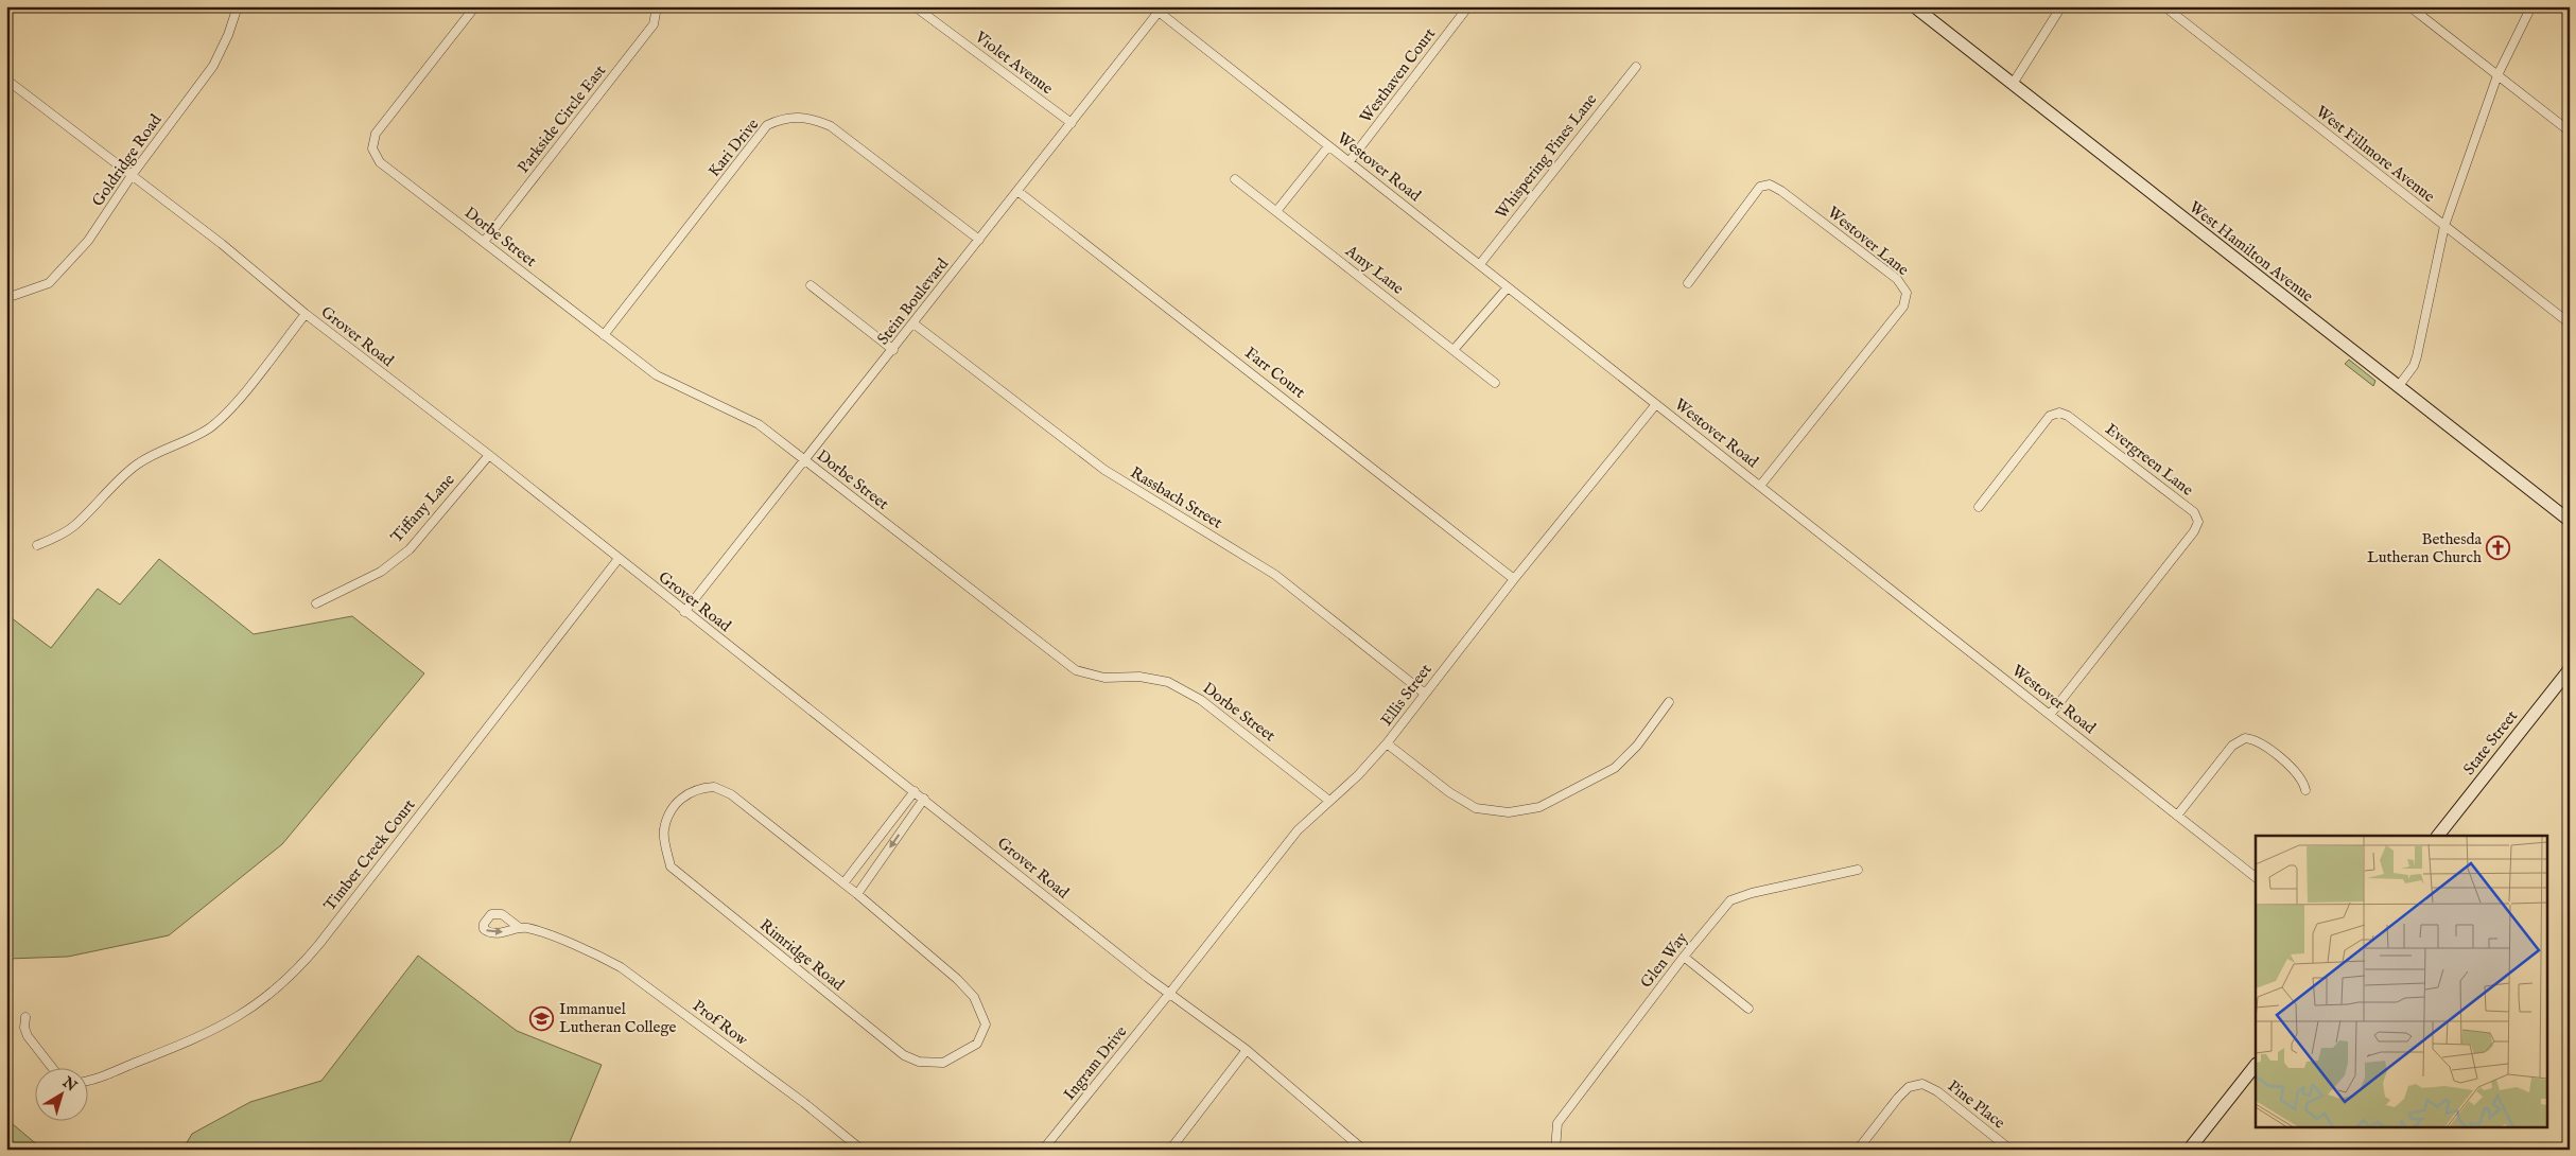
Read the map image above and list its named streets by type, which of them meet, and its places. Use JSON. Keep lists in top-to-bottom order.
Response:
{
  "streets": {
    "street": [
      "Violet Avenue",
      "Westhaven Court",
      "Parkside Circle East",
      "Kari Drive",
      "West Fillmore Avenue",
      "Whispering Pines Lane",
      "Goldridge Road",
      "Westover Road",
      "Dorbe Street",
      "Westover Lane",
      "West Hamilton Avenue",
      "Amy Lane",
      "Stein Boulevard",
      "Grover Road",
      "Farr Court",
      "Evergreen Lane",
      "Rassbach Street",
      "Tiffany Lane",
      "Ellis Street",
      "State Street",
      "Timber Creek Court",
      "Rimridge Road",
      "Glen Way",
      "Prof Row",
      "Ingram Drive",
      "Pine Place"
    ]
  },
  "crossings": [
    ["Violet Avenue", "Stein Boulevard"],
    ["Westhaven Court", "Westover Road"],
    ["Parkside Circle East", "Dorbe Street"],
    ["Kari Drive", "Dorbe Street"],
    ["Kari Drive", "Stein Boulevard"],
    ["Whispering Pines Lane", "Westover Road"],
    ["Goldridge Road", "Grover Road"],
    ["Westover Road", "Westover Lane"],
    ["Westover Road", "Stein Boulevard"],
    ["Westover Road", "Evergreen Lane"],
    ["Westover Road", "Ellis Street"],
    ["Dorbe Street", "Stein Boulevard"],
    ["Dorbe Street", "Ellis Street"],
    ["Stein Boulevard", "Grover Road"],
    ["Stein Boulevard", "Farr Court"],
    ["Stein Boulevard", "Rassbach Street"],
    ["Grover Road", "Tiffany Lane"],
    ["Grover Road", "Ellis Street"],
    ["Grover Road", "Timber Creek Court"],
    ["Grover Road", "Ingram Drive"],
    ["Farr Court", "Ellis Street"],
    ["Rassbach Street", "Ellis Street"],
    ["Ellis Street", "Ingram Drive"]
  ],
  "places": {
    "church": ["Bethesda Lutheran Church"],
    "school or university": ["Immanuel Lutheran College"]
  },
  "north": "top right"
}
